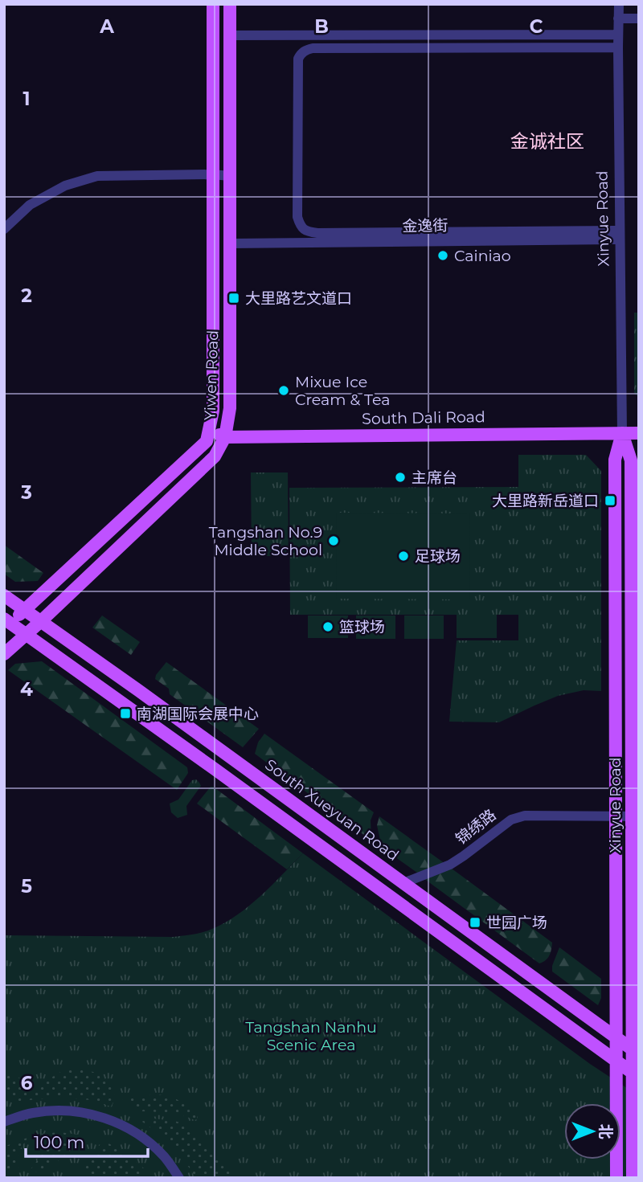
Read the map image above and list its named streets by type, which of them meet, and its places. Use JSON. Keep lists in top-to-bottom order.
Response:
{
  "streets": {
    "main road": [
      "Xinyue Road",
      "Yiwen Road",
      "South Dali Road",
      "South Xueyuan Road"
    ],
    "street": ["金逸街", "锦绣路"]
  },
  "crossings": [
    ["Xinyue Road", "金逸街"],
    ["Xinyue Road", "South Dali Road"],
    ["Xinyue Road", "South Xueyuan Road"],
    ["Xinyue Road", "锦绣路"],
    ["金逸街", "Yiwen Road"],
    ["Yiwen Road", "South Dali Road"],
    ["Yiwen Road", "South Xueyuan Road"],
    ["South Xueyuan Road", "锦绣路"]
  ],
  "districts": ["金诚社区"],
  "parks": ["Tangshan Nanhu Scenic Area"],
  "places": {
    "other": [
      "Cainiao",
      "Mixue Ice Cream & Tea",
      "主席台",
      "Tangshan No.9 Middle School",
      "足球场",
      "篮球场"
    ],
    "transit": [
      "大里路艺文道口",
      "大里路新岳道口",
      "南湖国际会展中心",
      "世园广场"
    ]
  },
  "scale_bar": "100 m",
  "north": "right",
  "grid": {
    "columns": ["A", "B", "C"],
    "rows": [
      "1",
      "2",
      "3",
      "4",
      "5",
      "6"
    ]
  }
}
